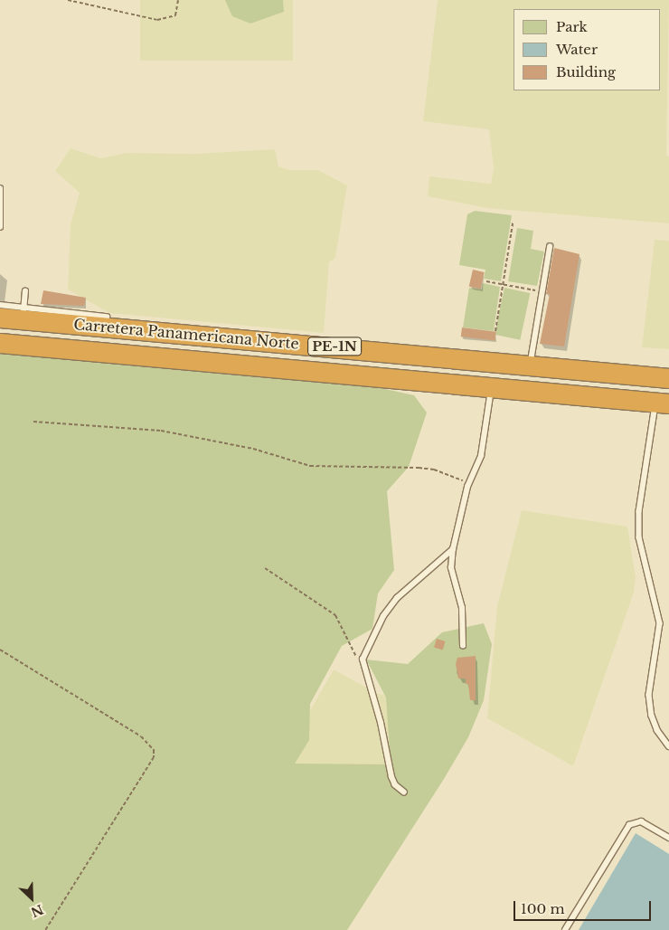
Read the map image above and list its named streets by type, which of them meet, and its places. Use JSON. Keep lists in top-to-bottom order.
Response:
{
  "streets": {
    "highway": ["Carretera Panamericana Norte", "PE-1N"]
  },
  "legend": ["Park", "Water", "Building"],
  "scale_bar": "100 m",
  "north": "bottom right"
}
